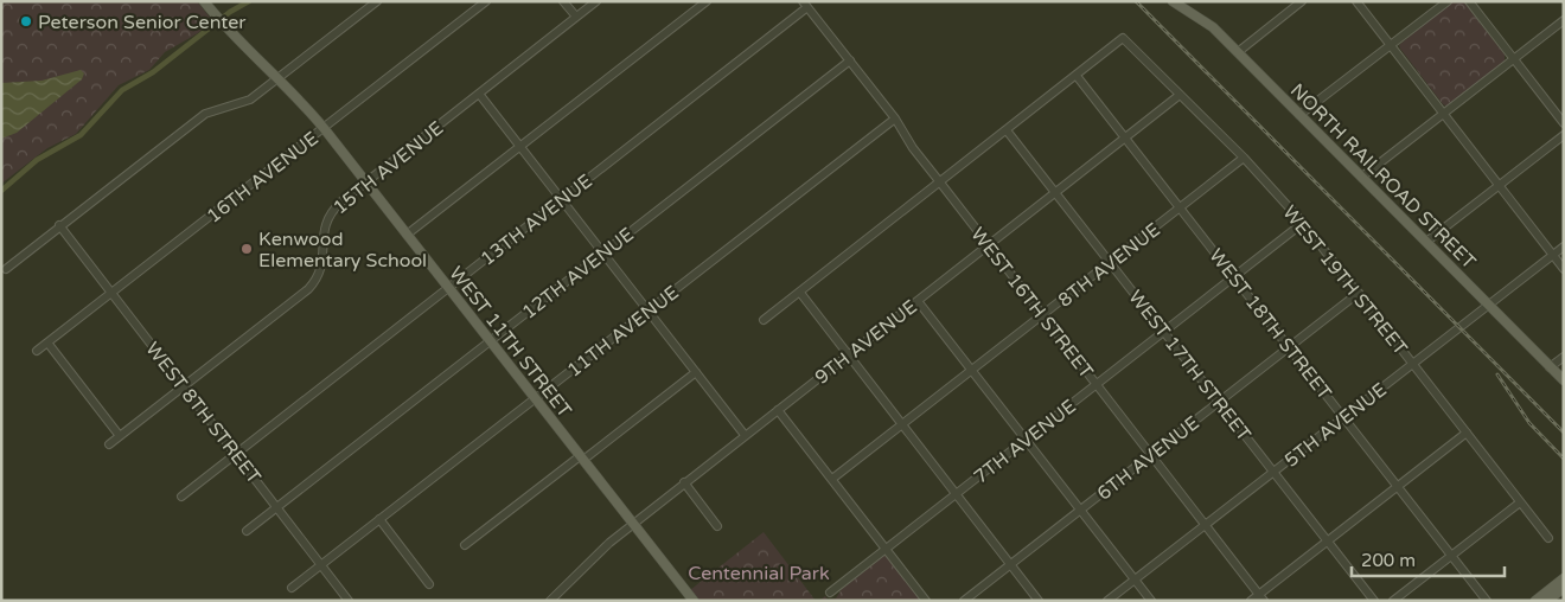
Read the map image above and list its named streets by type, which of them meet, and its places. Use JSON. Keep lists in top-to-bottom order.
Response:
{
  "streets": {
    "main road": ["NORTH RAILROAD STREET", "WEST 11TH STREET"],
    "street": [
      "15TH AVENUE",
      "16TH AVENUE",
      "13TH AVENUE",
      "8TH AVENUE",
      "12TH AVENUE",
      "WEST 19TH STREET",
      "WEST 16TH STREET",
      "WEST 18TH STREET",
      "11TH AVENUE",
      "9TH AVENUE",
      "WEST 17TH STREET",
      "WEST 8TH STREET",
      "5TH AVENUE",
      "7TH AVENUE",
      "6TH AVENUE"
    ]
  },
  "crossings": [
    ["15TH AVENUE", "WEST 11TH STREET"],
    ["15TH AVENUE", "WEST 8TH STREET"],
    ["NORTH RAILROAD STREET", "5TH AVENUE"],
    ["16TH AVENUE", "WEST 11TH STREET"],
    ["16TH AVENUE", "WEST 8TH STREET"],
    ["13TH AVENUE", "WEST 16TH STREET"],
    ["13TH AVENUE", "WEST 11TH STREET"],
    ["13TH AVENUE", "WEST 8TH STREET"],
    ["8TH AVENUE", "WEST 19TH STREET"],
    ["8TH AVENUE", "WEST 16TH STREET"],
    ["8TH AVENUE", "WEST 18TH STREET"],
    ["8TH AVENUE", "WEST 17TH STREET"],
    ["12TH AVENUE", "WEST 16TH STREET"],
    ["12TH AVENUE", "WEST 11TH STREET"],
    ["12TH AVENUE", "WEST 8TH STREET"],
    ["WEST 19TH STREET", "WEST 18TH STREET"],
    ["WEST 19TH STREET", "9TH AVENUE"],
    ["WEST 19TH STREET", "5TH AVENUE"],
    ["WEST 19TH STREET", "7TH AVENUE"],
    ["WEST 19TH STREET", "6TH AVENUE"],
    ["WEST 16TH STREET", "11TH AVENUE"],
    ["WEST 16TH STREET", "9TH AVENUE"],
    ["WEST 16TH STREET", "5TH AVENUE"],
    ["WEST 16TH STREET", "7TH AVENUE"],
    ["WEST 16TH STREET", "6TH AVENUE"],
    ["WEST 18TH STREET", "9TH AVENUE"],
    ["WEST 18TH STREET", "5TH AVENUE"],
    ["WEST 18TH STREET", "7TH AVENUE"],
    ["WEST 18TH STREET", "6TH AVENUE"],
    ["11TH AVENUE", "WEST 11TH STREET"],
    ["11TH AVENUE", "WEST 8TH STREET"],
    ["WEST 11TH STREET", "9TH AVENUE"],
    ["9TH AVENUE", "WEST 17TH STREET"],
    ["WEST 17TH STREET", "5TH AVENUE"],
    ["WEST 17TH STREET", "7TH AVENUE"],
    ["WEST 17TH STREET", "6TH AVENUE"]
  ],
  "parks": ["Centennial Park"],
  "places": ["Peterson Senior Center", "Kenwood Elementary School"],
  "scale_bar": "200 m"
}
